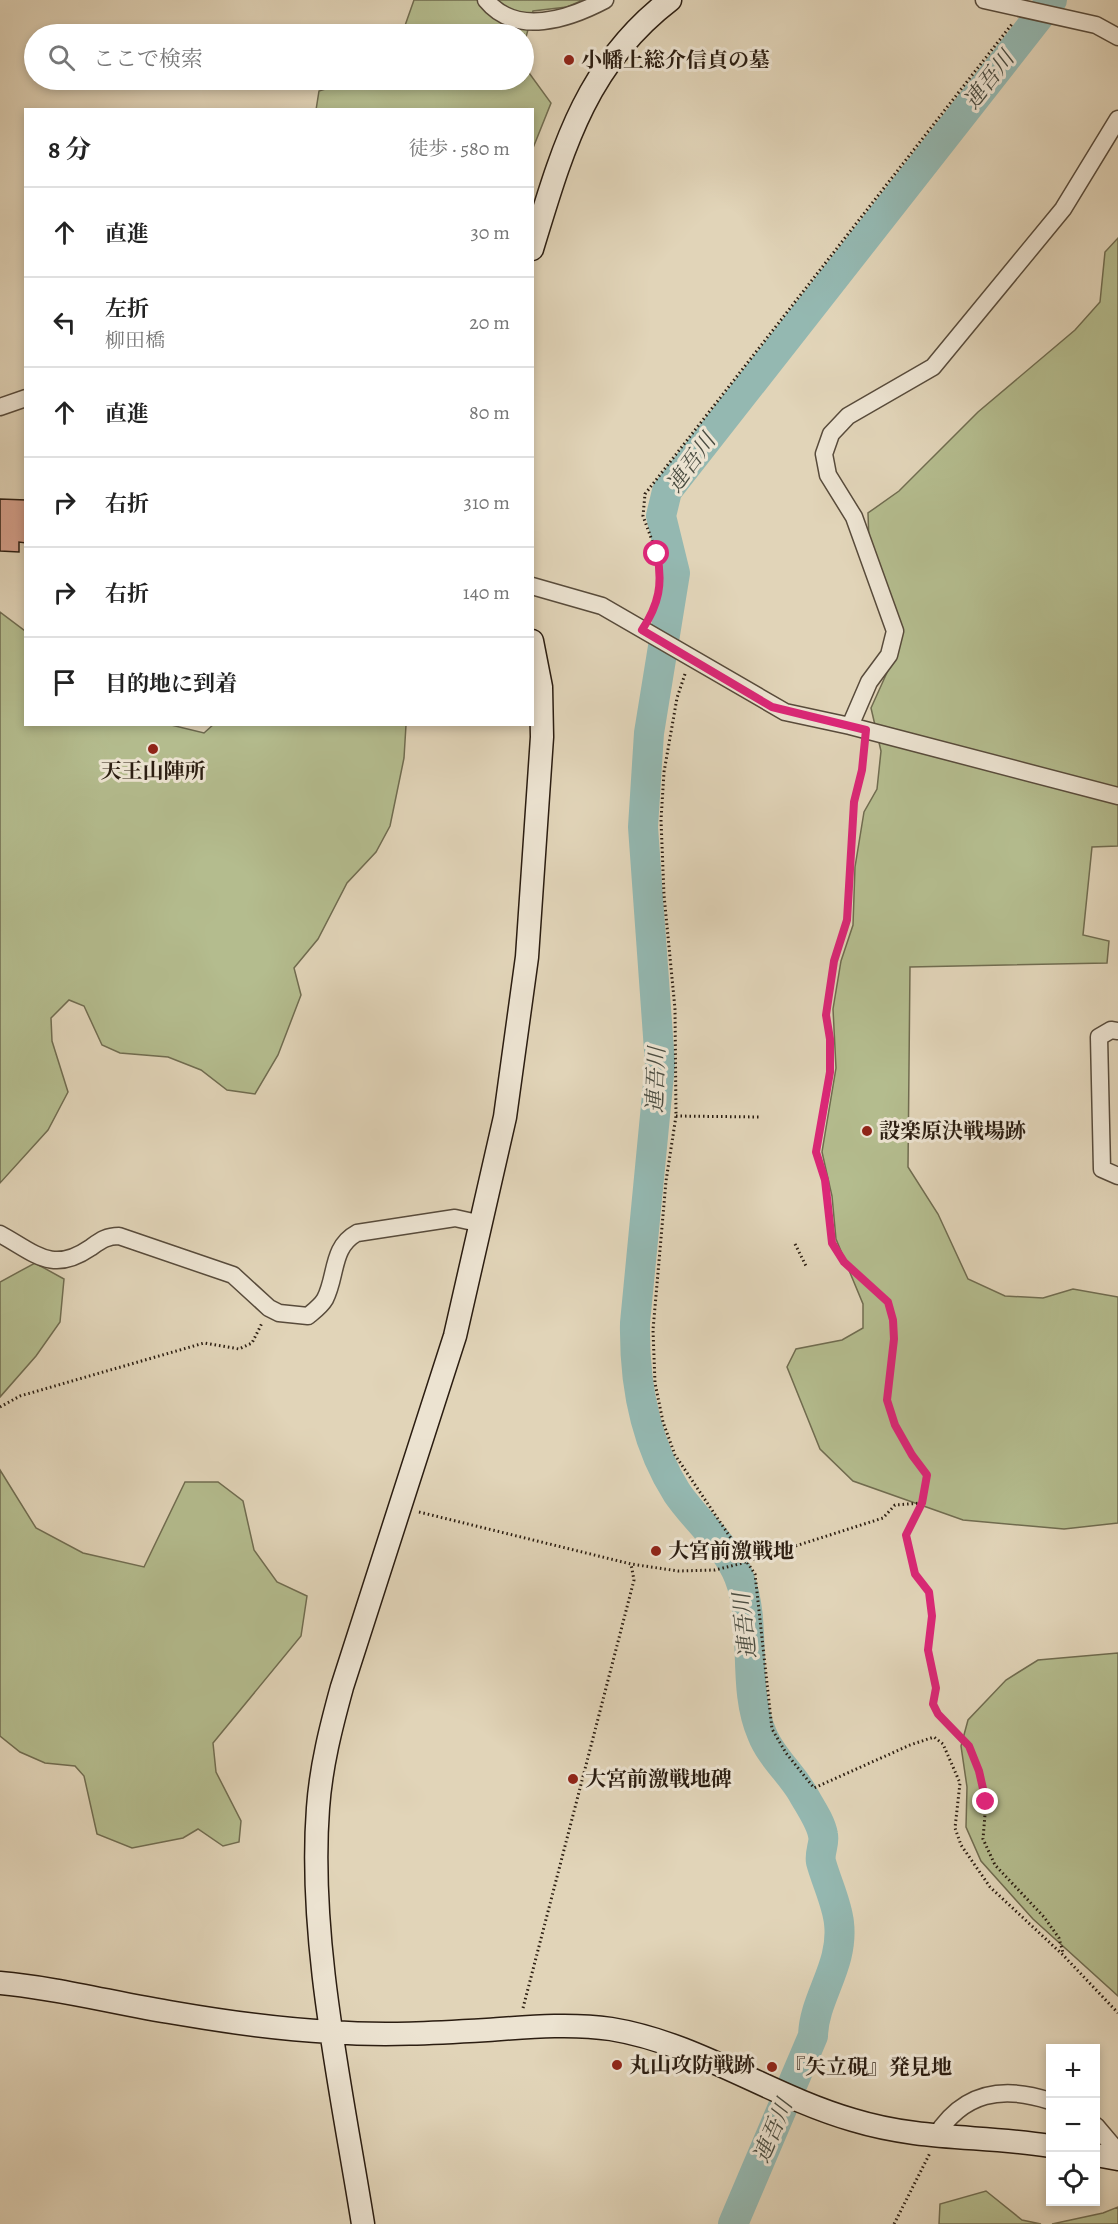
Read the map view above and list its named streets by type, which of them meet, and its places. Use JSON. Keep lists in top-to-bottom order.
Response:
{
  "water": ["連吾川"],
  "places": [
    "小幡上総介信貞の墓",
    "天王山陣所",
    "設楽原決戦場跡",
    "大宮前激戦地",
    "大宮前激戦地碑",
    "丸山攻防戦跡",
    "『矢立硯』発見地"
  ],
  "page": {
    "search": "ここで検索",
    "heading": ["8 分", "徒歩 · 580 m"],
    "list": [
      ["直進", "30 m"],
      ["左折", "柳田橋", "20 m"],
      ["直進", "80 m"],
      ["右折", "310 m"],
      ["右折", "140 m"],
      "目的地に到着"
    ],
    "map_buttons": ["+", "−"]
  }
}
